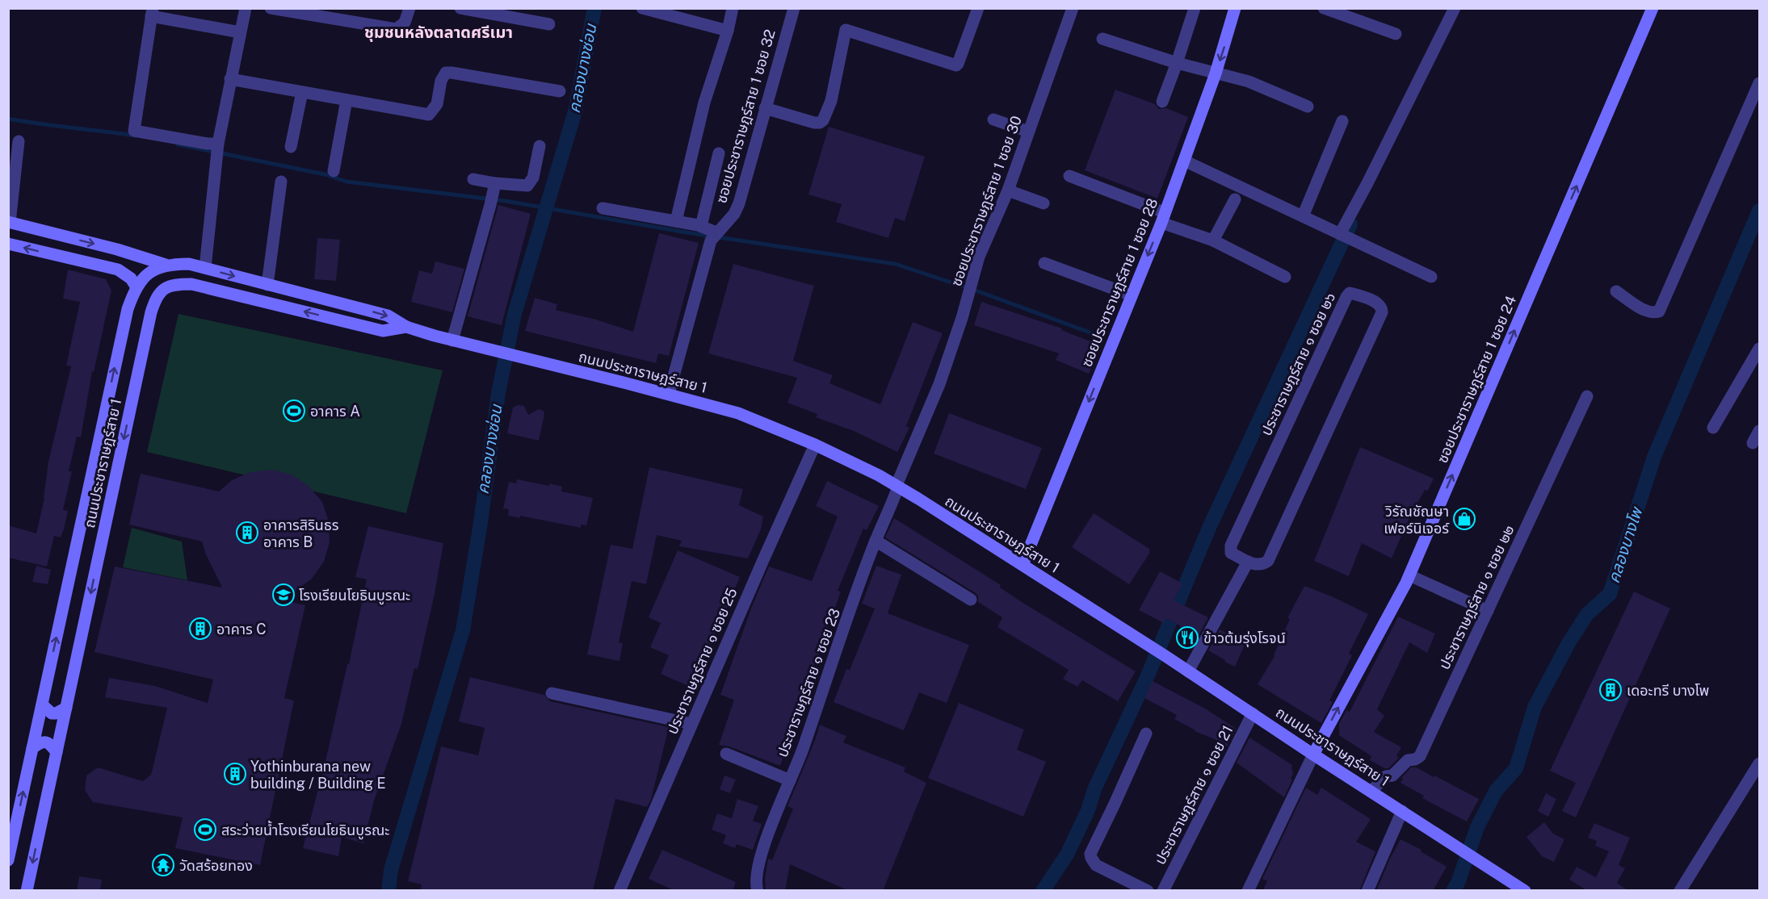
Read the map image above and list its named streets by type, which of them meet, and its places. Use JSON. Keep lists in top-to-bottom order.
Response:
{
  "streets": {
    "main road": ["ซอยประชาราษฎร์สาย 1 ซอย 28", "ถนนประชาราษฎร์สาย 1", "ซอยประชาราษฎร์สาย 1 ซอย 24"],
    "street": [
      "ซอยประชาราษฎร์สาย 1 ซอย 32",
      "ซอยประชาราษฎร์สาย 1 ซอย 30",
      "ประชาราษฎร์สาย ๑ ซอย ๒๖",
      "ประชาราษฎร์สาย ๑ ซอย ๒๒",
      "ประชาราษฎร์สาย ๑ ซอย 25",
      "ประชาราษฎร์สาย ๑ ซอย 23",
      "ประชาราษฎร์สาย ๑ ซอย 21"
    ]
  },
  "crossings": [
    ["ซอยประชาราษฎร์สาย 1 ซอย 32", "ถนนประชาราษฎร์สาย 1"],
    ["ซอยประชาราษฎร์สาย 1 ซอย 30", "ถนนประชาราษฎร์สาย 1"],
    ["ซอยประชาราษฎร์สาย 1 ซอย 30", "ประชาราษฎร์สาย ๑ ซอย 23"],
    ["ซอยประชาราษฎร์สาย 1 ซอย 28", "ถนนประชาราษฎร์สาย 1"],
    ["ถนนประชาราษฎร์สาย 1", "ซอยประชาราษฎร์สาย 1 ซอย 24"],
    ["ถนนประชาราษฎร์สาย 1", "ประชาราษฎร์สาย ๑ ซอย ๒๒"],
    ["ถนนประชาราษฎร์สาย 1", "ประชาราษฎร์สาย ๑ ซอย 25"],
    ["ถนนประชาราษฎร์สาย 1", "ประชาราษฎร์สาย ๑ ซอย 23"],
    ["ถนนประชาราษฎร์สาย 1", "ประชาราษฎร์สาย ๑ ซอย 21"]
  ],
  "one_way": ["ซอยประชาราษฎร์สาย 1 ซอย 28", "ซอยประชาราษฎร์สาย 1 ซอย 24"],
  "districts": ["ชุมชนหลังตลาดศรีเมา"],
  "water": ["คลองบางซ่อน", "คลองบางโพ"],
  "places": {
    "sports": ["อาคาร A", "สระว่ายนํ้าโรงเรียนโยธินบูรณะ"],
    "shop": ["วิรัณชัณษา เฟอร์นิเจอร์"],
    "building": [
      "อาคารสิรินธร อาคาร B",
      "อาคาร C",
      "เดอะทรี บางโพ",
      "Yothinburana new building / Building E"
    ],
    "school or university": ["โรงเรียนโยธินบูรณะ"],
    "restaurant": ["ข้าวต้มรุ่งโรจน์"],
    "temple": ["วัดสร้อยทอง"]
  }
}
